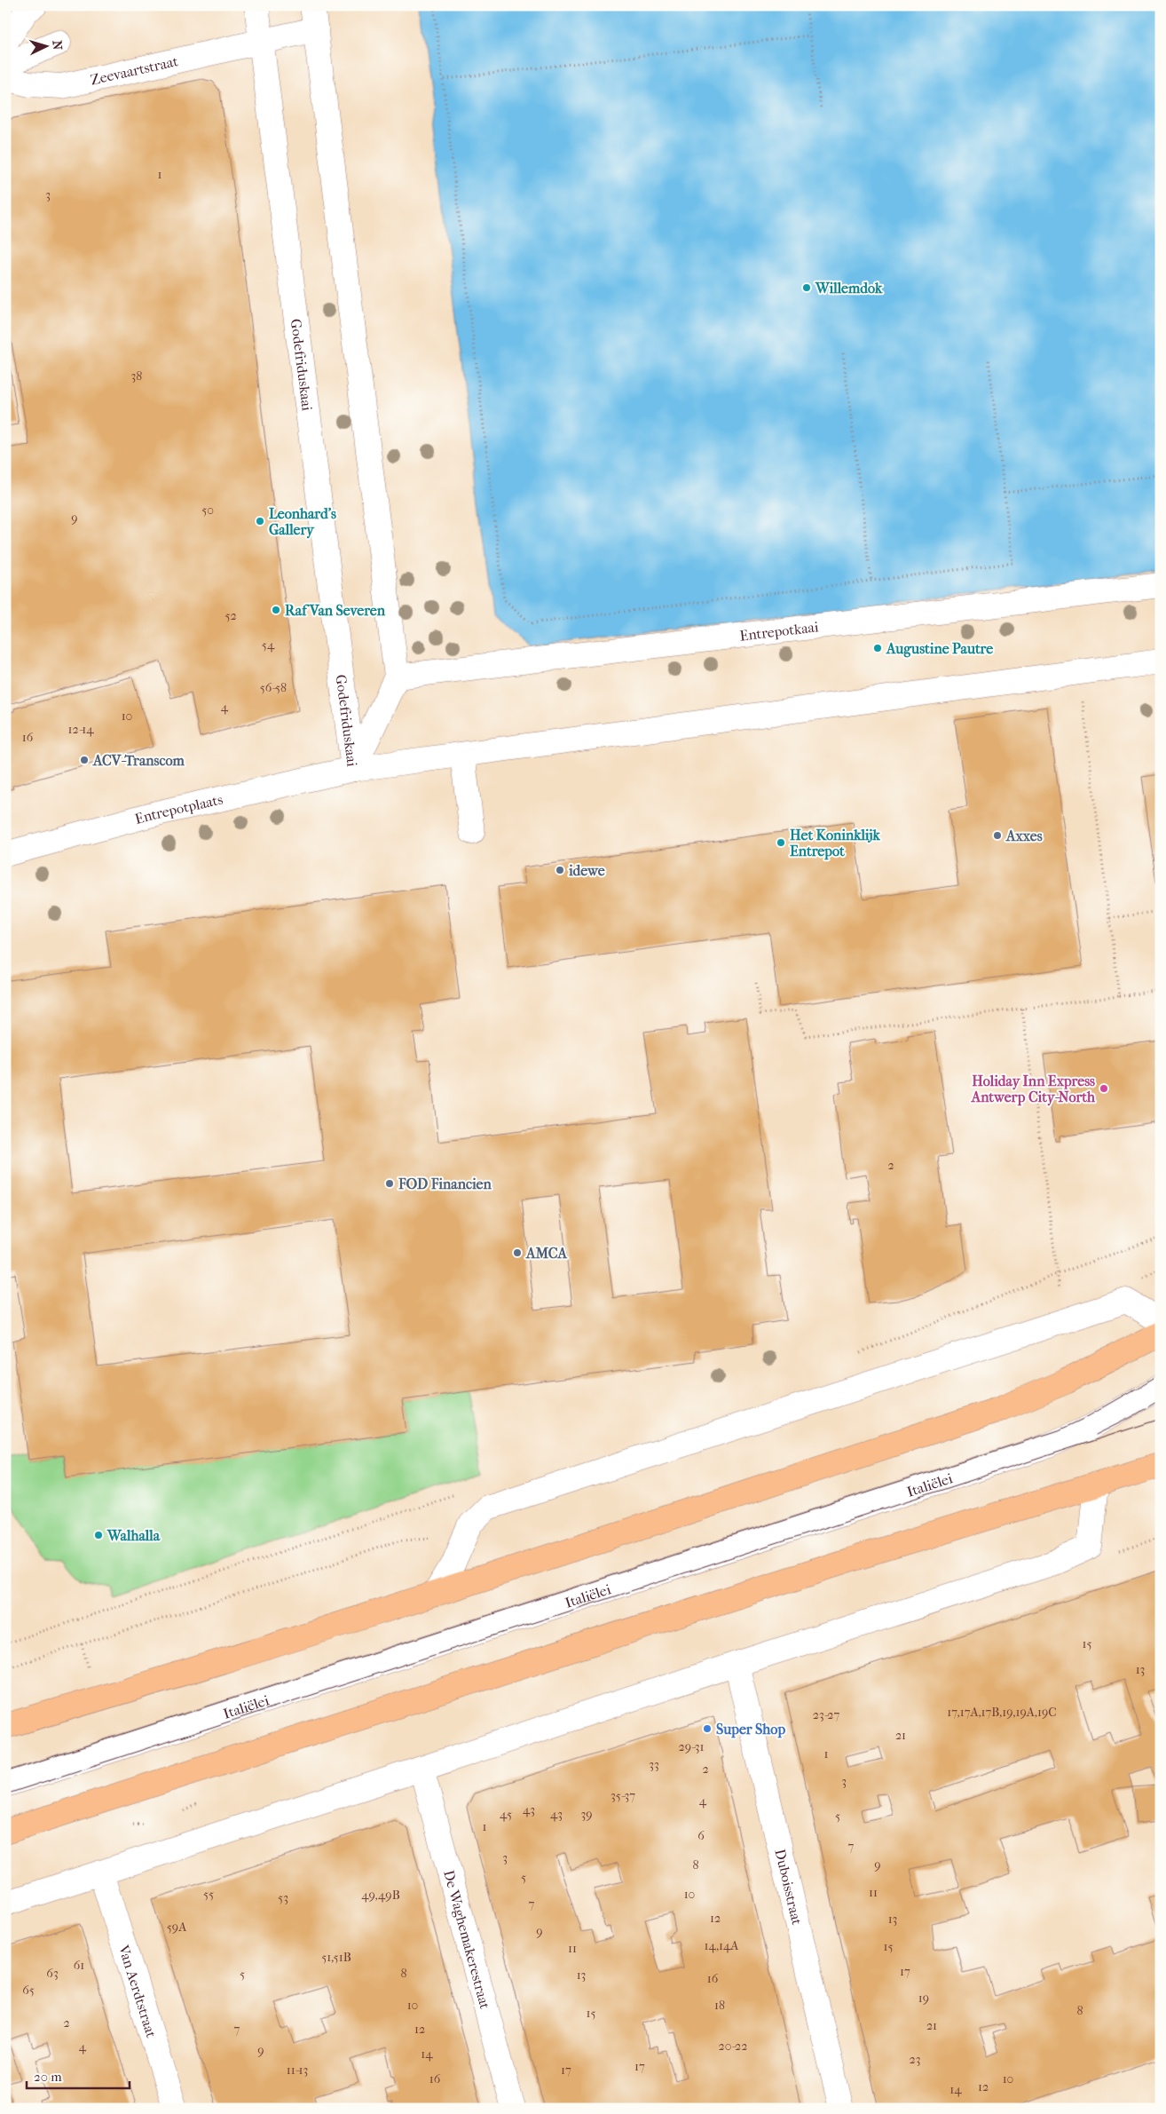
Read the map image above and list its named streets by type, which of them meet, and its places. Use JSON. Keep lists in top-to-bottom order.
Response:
{
  "streets": {
    "street": [
      "Zeevaartstraat",
      "Godefriduskaai",
      "Entrepotkaai",
      "Entrepotplaats",
      "Italiëlei",
      "Duboisstraat",
      "De Waghemakerestraat",
      "Van Aerdtstraat"
    ]
  },
  "crossings": [
    ["Zeevaartstraat", "Godefriduskaai"],
    ["Godefriduskaai", "Entrepotkaai"],
    ["Godefriduskaai", "Entrepotplaats"]
  ],
  "places": [
    "Willemdok",
    "Leonhard's Gallery",
    "Raf Van Severen",
    "Augustine Pautre",
    "ACV-Transcom",
    "Axxes",
    "Het Koninklijk Entrepot",
    "idewe",
    "Holiday Inn Express Antwerp City-North",
    "FOD Financien",
    "AMCA",
    "Walhalla",
    "Super Shop"
  ],
  "house_numbers": [
    "1",
    "3",
    "38",
    "50",
    "9",
    "52",
    "54",
    "56-58",
    "4",
    "10",
    "12-14",
    "16",
    "2",
    "15",
    "13",
    "17,17A,17B,19,19A,19C",
    "23-27",
    "21",
    "29-31",
    "1",
    "33",
    "2",
    "3",
    "35-37",
    "4",
    "43",
    "45",
    "43",
    "39",
    "5",
    "1",
    "6",
    "7",
    "3",
    "8",
    "9",
    "5",
    "11",
    "55",
    "10",
    "49,49B",
    "53",
    "7",
    "12",
    "13",
    "59A",
    "9",
    "14,14A",
    "15",
    "11",
    "51,51B",
    "61",
    "17",
    "63",
    "8",
    "5",
    "13",
    "16",
    "65",
    "19",
    "10",
    "18",
    "8",
    "15",
    "2",
    "21",
    "7",
    "12",
    "20-22",
    "4",
    "9",
    "14",
    "23",
    "17",
    "11-13",
    "17",
    "16",
    "10",
    "12",
    "14"
  ],
  "scale_bar": "20 m",
  "north": "right"
}
